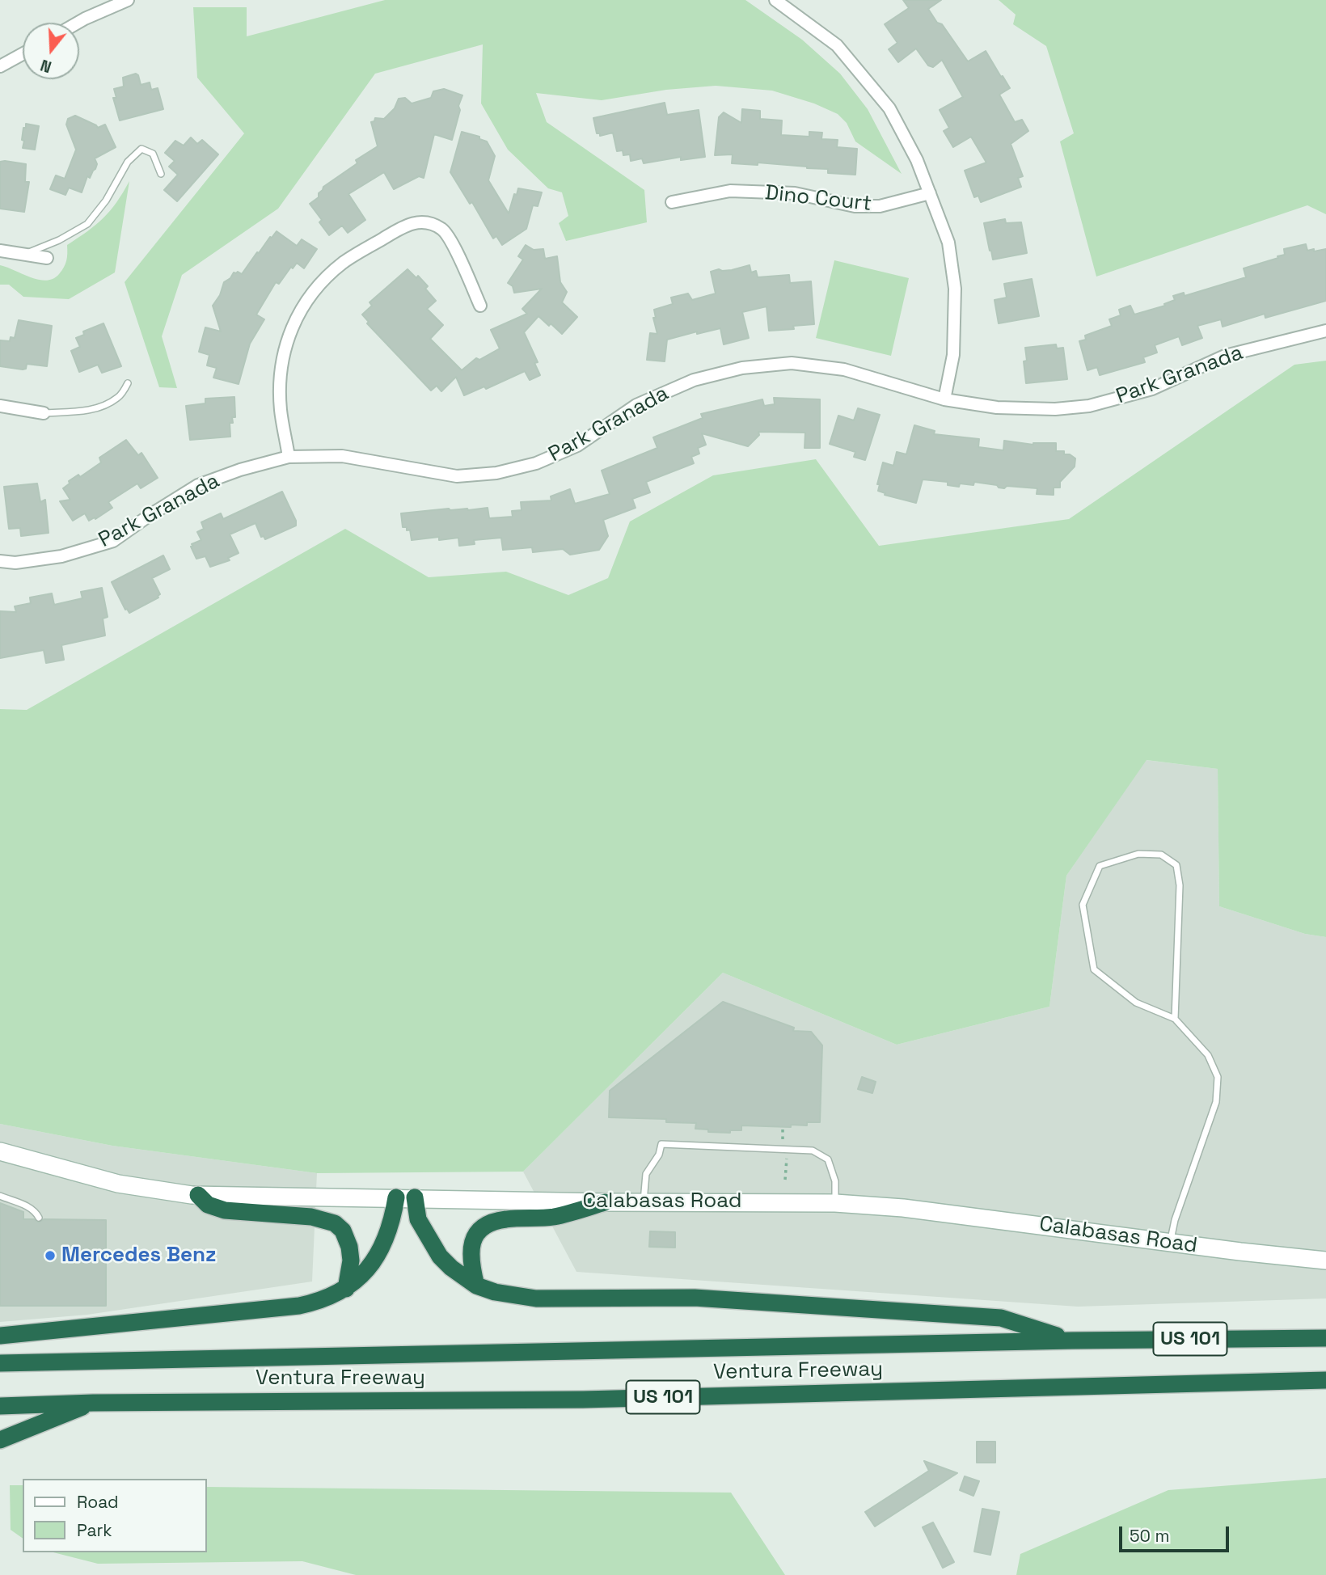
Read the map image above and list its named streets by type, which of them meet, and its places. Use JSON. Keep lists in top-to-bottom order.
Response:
{
  "streets": {
    "highway": ["US 101", "Ventura Freeway"],
    "main road": ["Calabasas Road"],
    "street": ["Dino Court", "Park Granada"]
  },
  "places": ["Mercedes Benz"],
  "legend": ["Road", "Park"],
  "scale_bar": "50 m",
  "north": "bottom"
}
